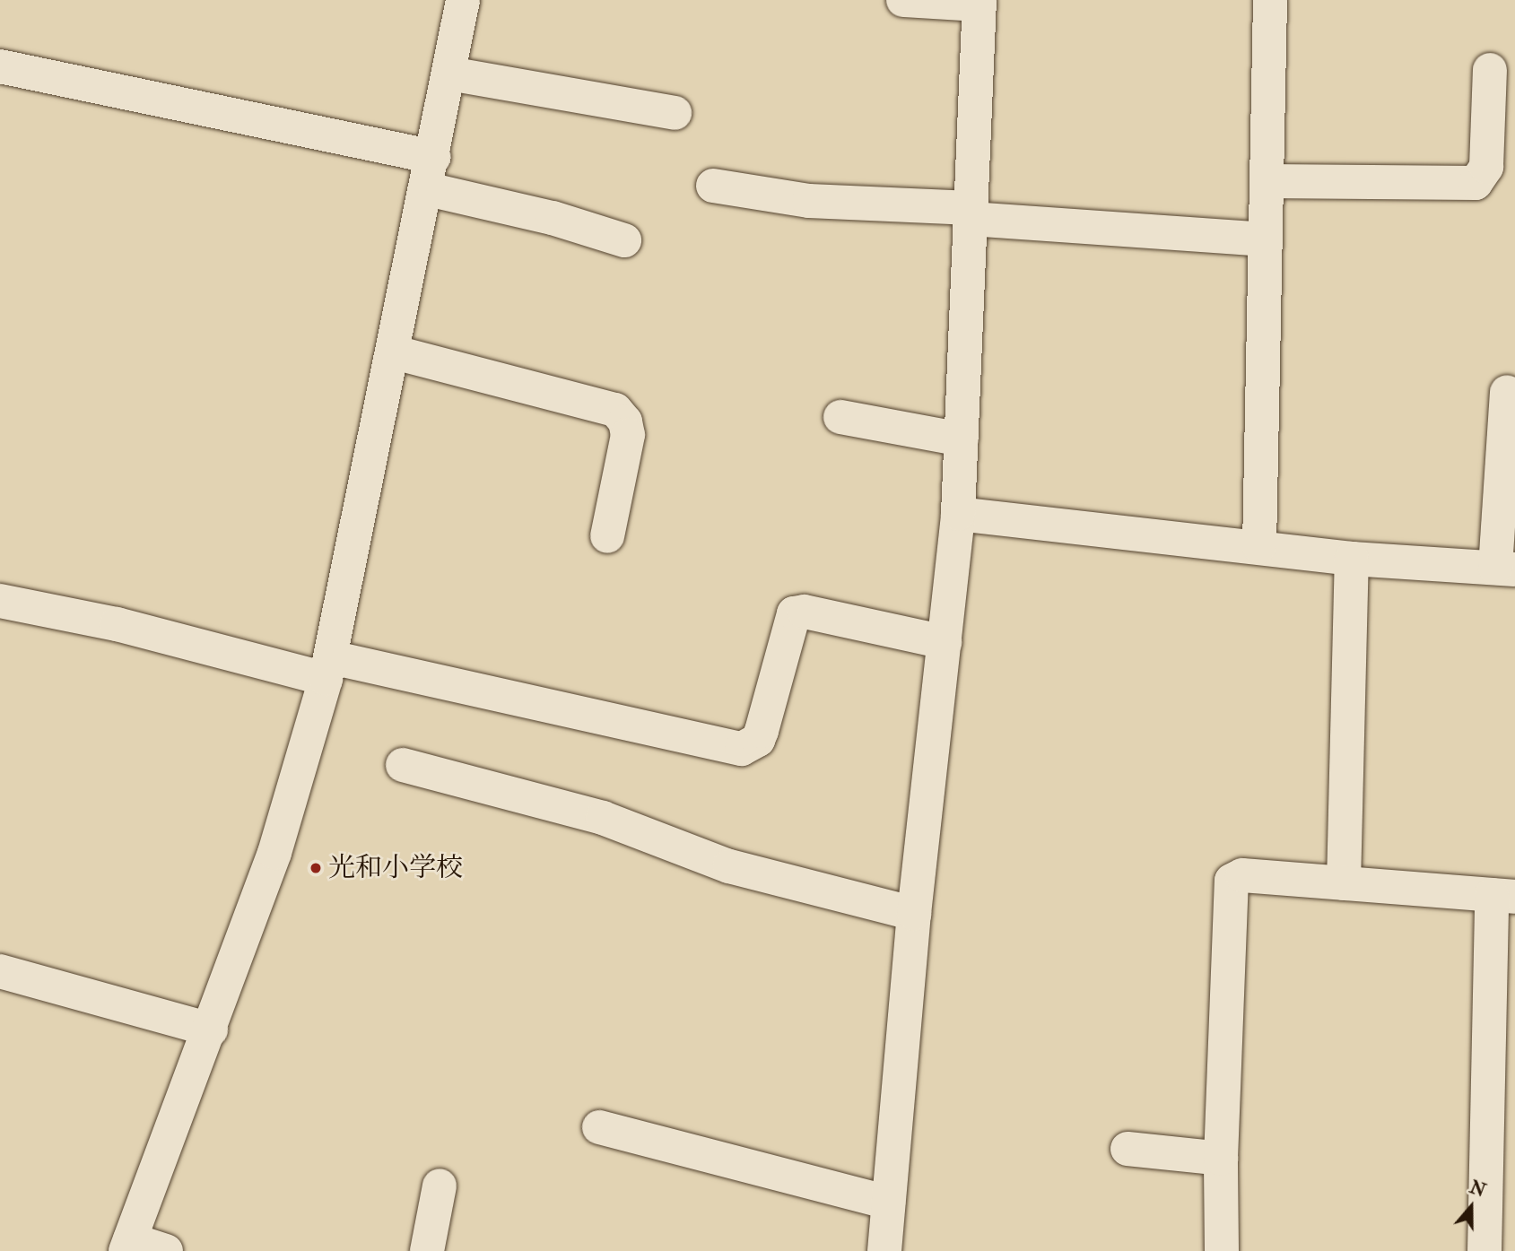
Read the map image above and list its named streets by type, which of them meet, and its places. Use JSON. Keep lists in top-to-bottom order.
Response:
{
  "places": ["光和小学校"],
  "north": "top"
}
